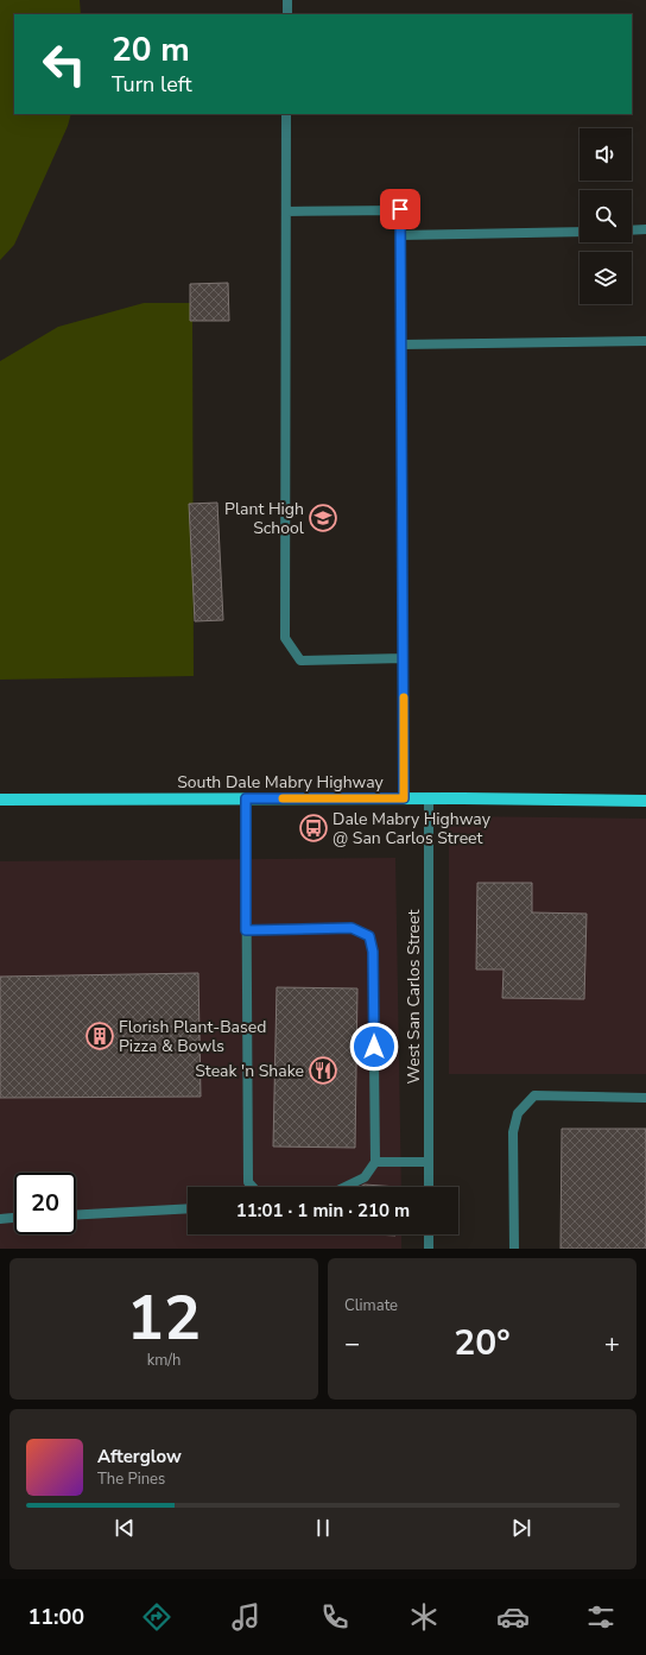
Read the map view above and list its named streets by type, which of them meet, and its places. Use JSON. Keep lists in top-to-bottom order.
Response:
{
  "streets": {
    "main road": ["South Dale Mabry Highway"],
    "street": ["West San Carlos Street"]
  },
  "crossings": [
    ["South Dale Mabry Highway", "West San Carlos Street"]
  ],
  "places": {
    "school or university": ["Plant High School"],
    "bus stop": ["Dale Mabry Highway @ San Carlos Street"],
    "building": ["Florish Plant-Based Pizza & Bowls"],
    "restaurant": ["Steak 'n Shake"]
  },
  "page": {
    "turn": ["20 m", "Turn left"],
    "limit": "20",
    "trip": "11:01 · 1 min · 210 m",
    "tile": [
      ["12", "km/h"],
      "Climate"
    ],
    "heat": ["−", "20°", "+"],
    "song": ["Afterglow", "The Pines"],
    "tabs": "11:00"
  }
}
